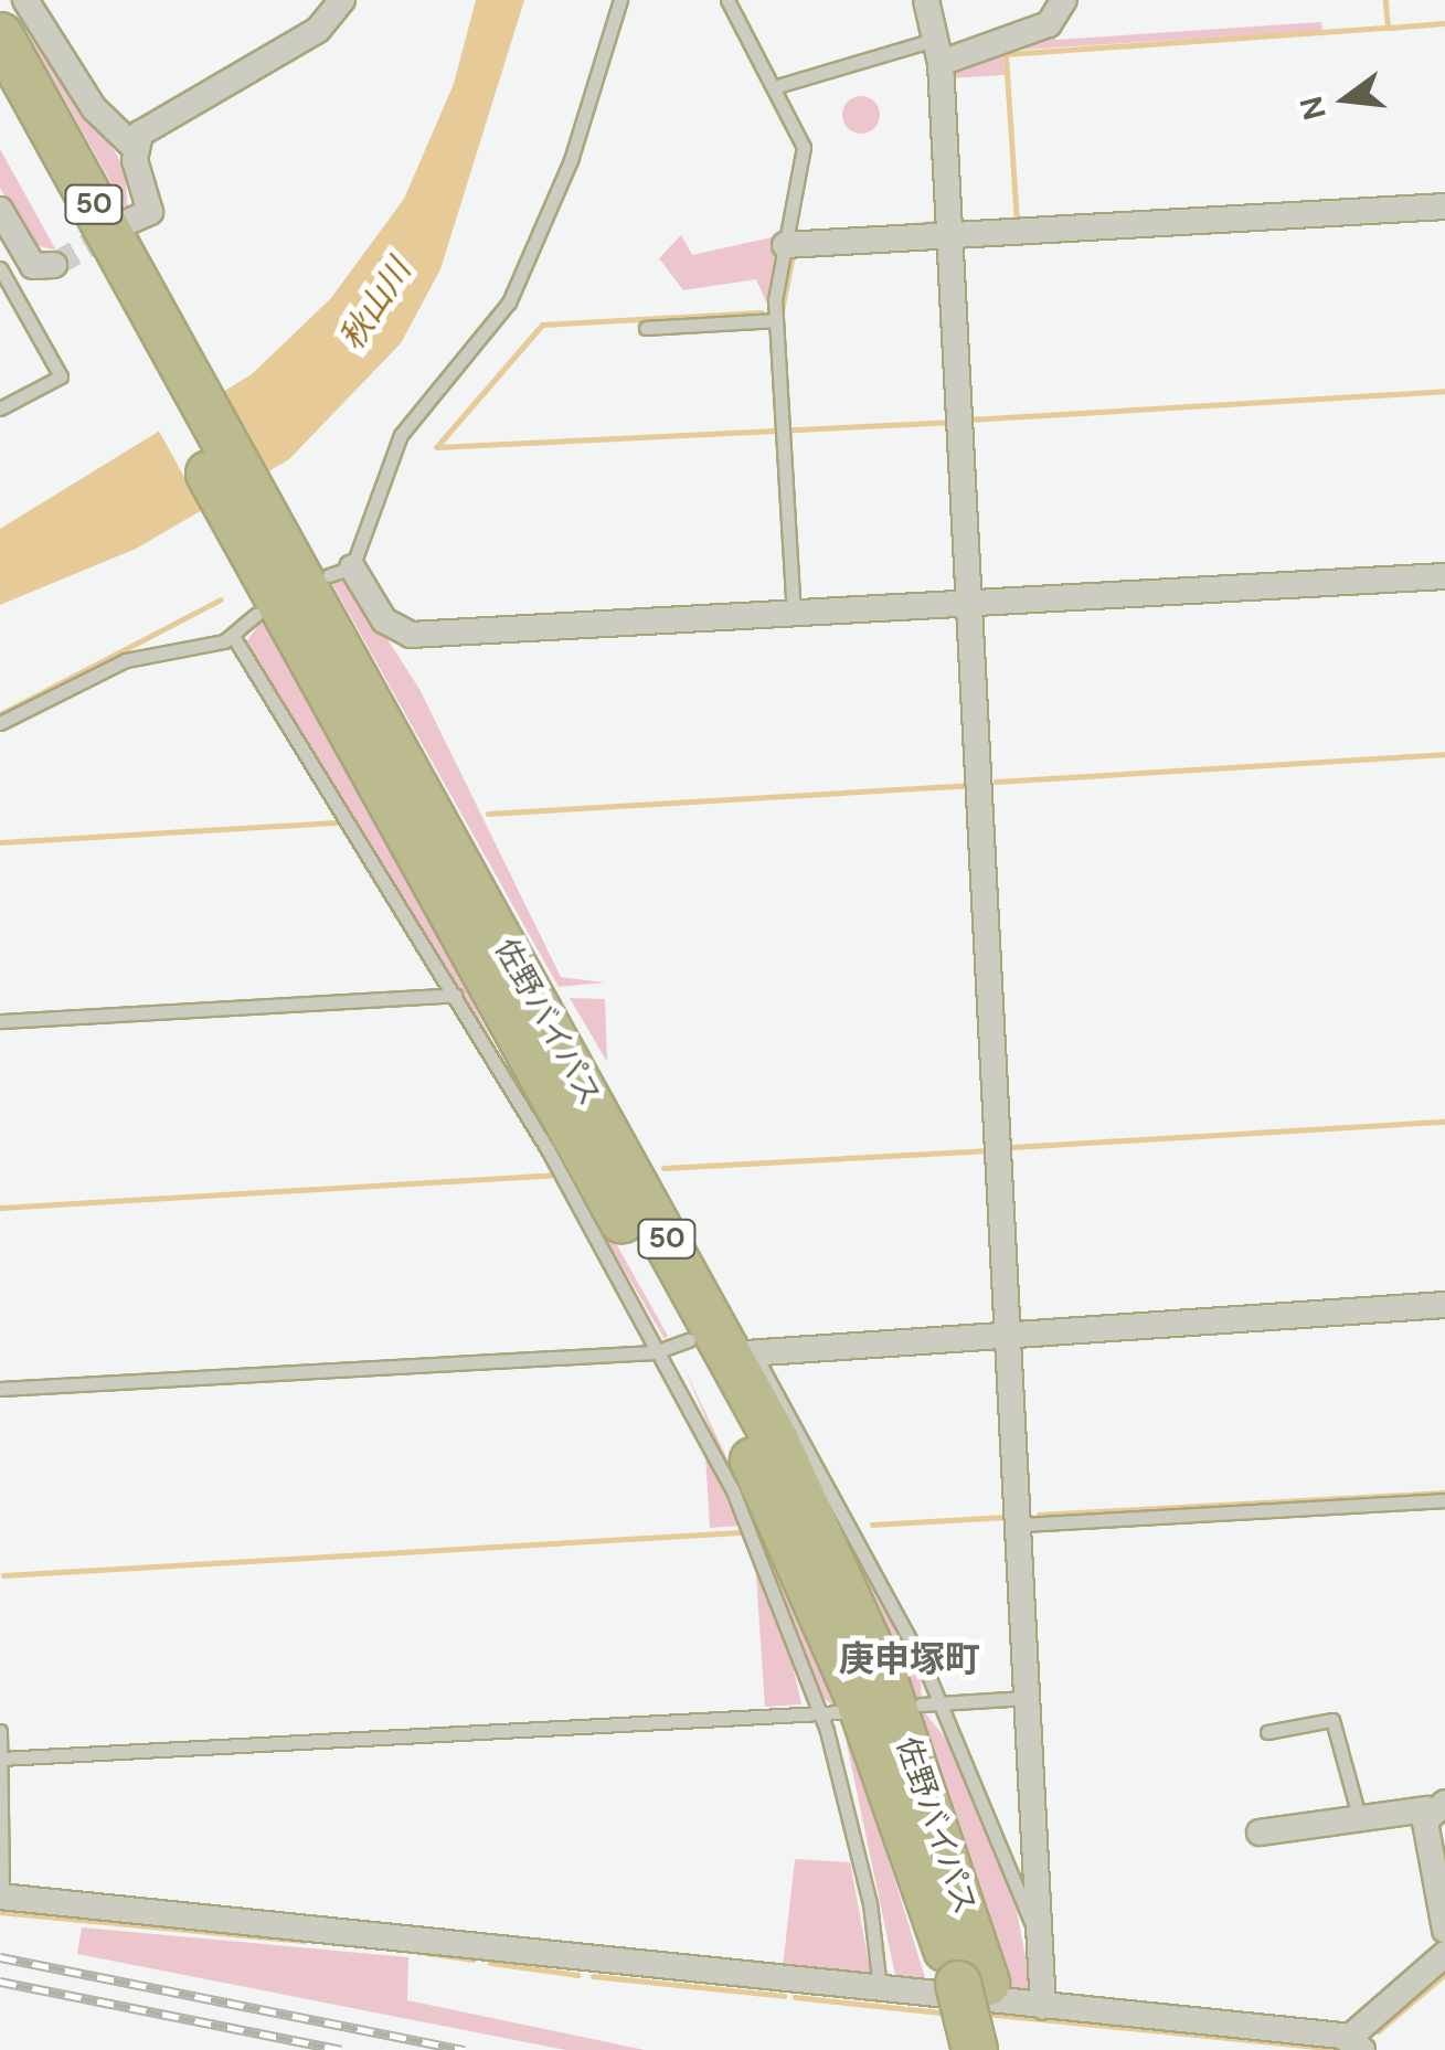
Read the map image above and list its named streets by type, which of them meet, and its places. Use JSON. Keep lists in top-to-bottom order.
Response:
{
  "streets": {
    "highway": ["50", "佐野バイパス"]
  },
  "districts": ["庚申塚町"],
  "water": ["秋山川"],
  "north": "left"
}
